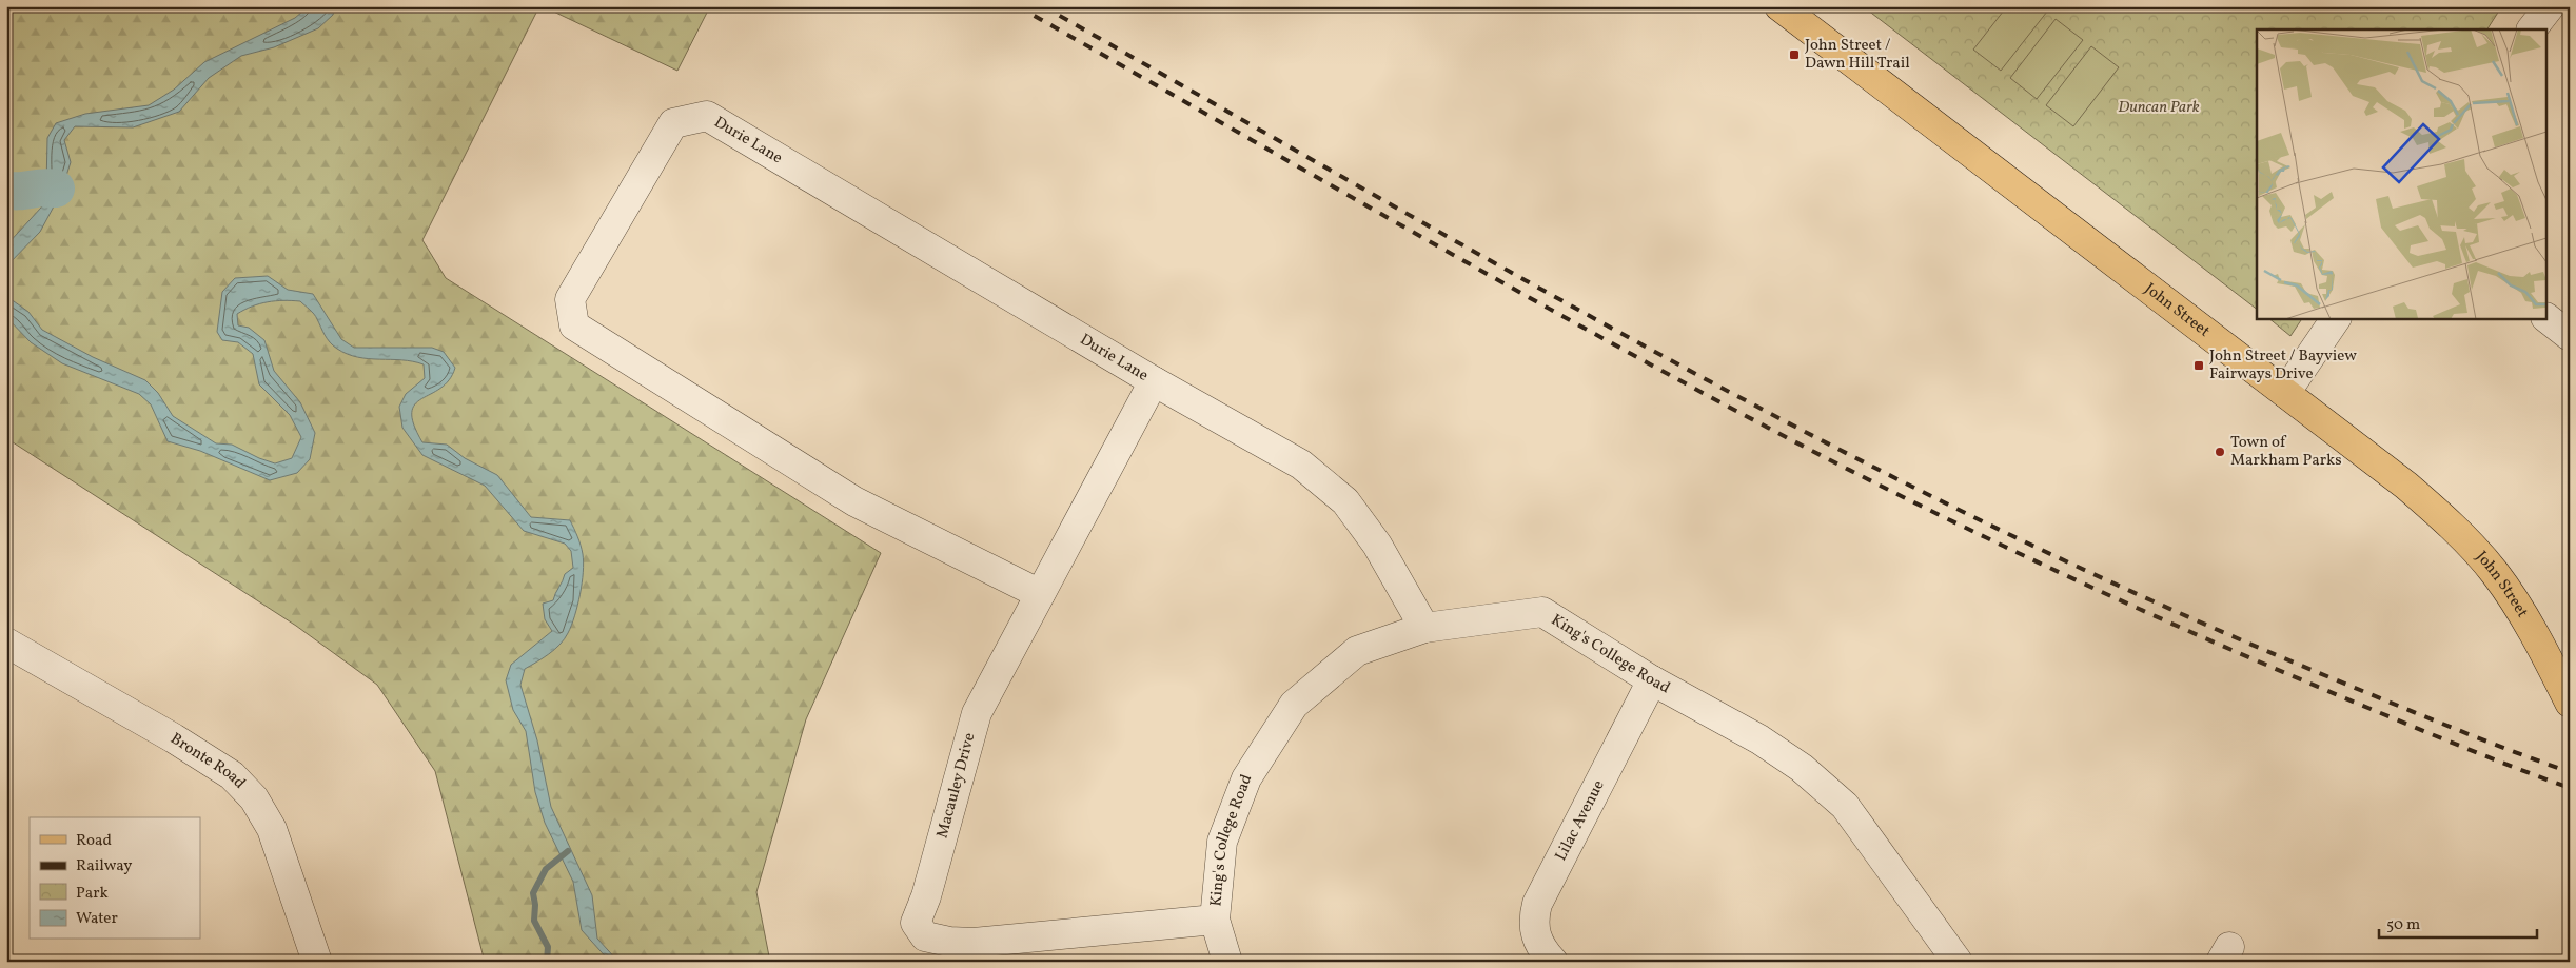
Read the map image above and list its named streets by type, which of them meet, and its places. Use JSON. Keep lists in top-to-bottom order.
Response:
{
  "streets": {
    "main road": ["John Street"],
    "street": [
      "Durie Lane",
      "King's College Road",
      "Bronte Road",
      "Macauley Drive",
      "Lilac Avenue"
    ]
  },
  "crossings": [
    ["Durie Lane", "King's College Road"],
    ["Durie Lane", "Macauley Drive"],
    ["King's College Road", "Macauley Drive"],
    ["King's College Road", "Lilac Avenue"]
  ],
  "parks": ["Duncan Park"],
  "places": {
    "transit": ["John Street / Dawn Hill Trail", "John Street / Bayview Fairways Drive"],
    "other": ["Town of Markham Parks"]
  },
  "legend": [
    "Road",
    "Railway",
    "Park",
    "Water"
  ],
  "scale_bar": "50 m"
}
